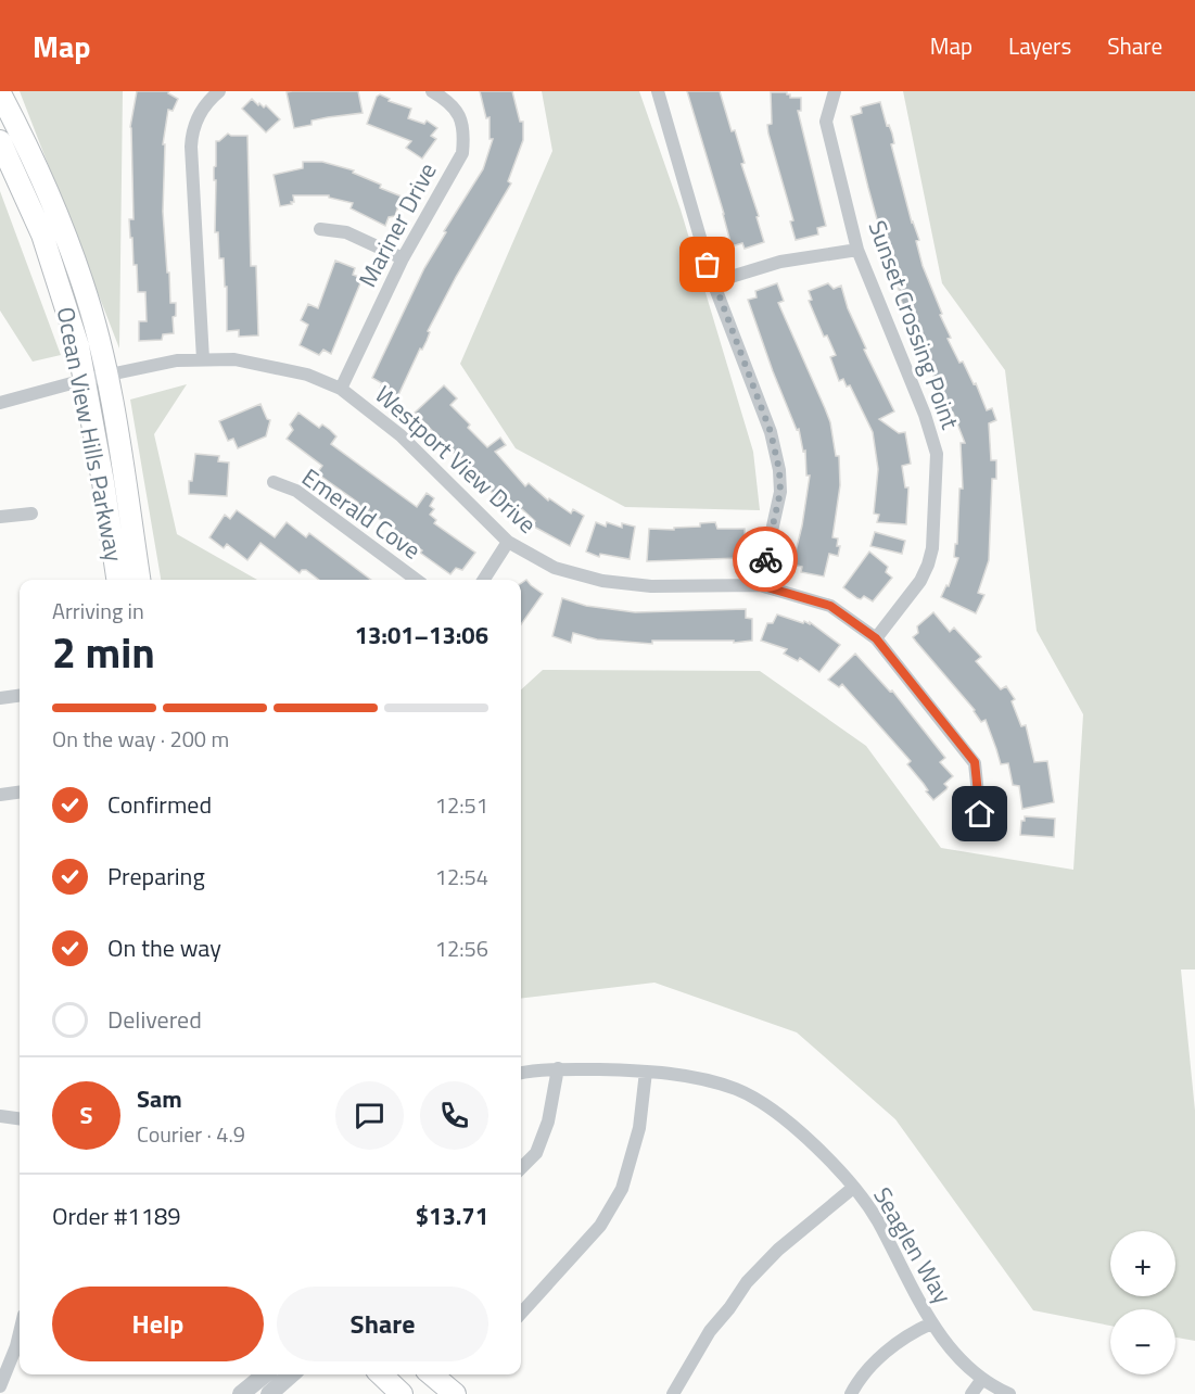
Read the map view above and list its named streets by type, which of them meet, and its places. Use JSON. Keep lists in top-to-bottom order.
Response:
{
  "streets": {
    "main road": ["Ocean View Hills Parkway"],
    "street": [
      "Mariner Drive",
      "Sunset Crossing Point",
      "Westport View Drive",
      "Emerald Cove",
      "Seaglen Way"
    ]
  },
  "crossings": [
    ["Mariner Drive", "Westport View Drive"],
    ["Sunset Crossing Point", "Westport View Drive"],
    ["Ocean View Hills Parkway", "Westport View Drive"]
  ],
  "page": {
    "header": "Map",
    "nav": ["Map", "Layers", "Share"],
    "heading": ["2 min", "Arriving in", "13:01–13:06"],
    "panel": [
      "Sam",
      "Courier · 4.9",
      "Order #1189",
      "$13.71"
    ],
    "bar": "On the way · 200 m",
    "list": [
      ["Confirmed", "12:51"],
      ["Preparing", "12:54"],
      ["On the way", "12:56"],
      "Delivered"
    ],
    "round": "S",
    "map_buttons": ["+", "−"],
    "buttons": ["Help", "Share"]
  }
}
